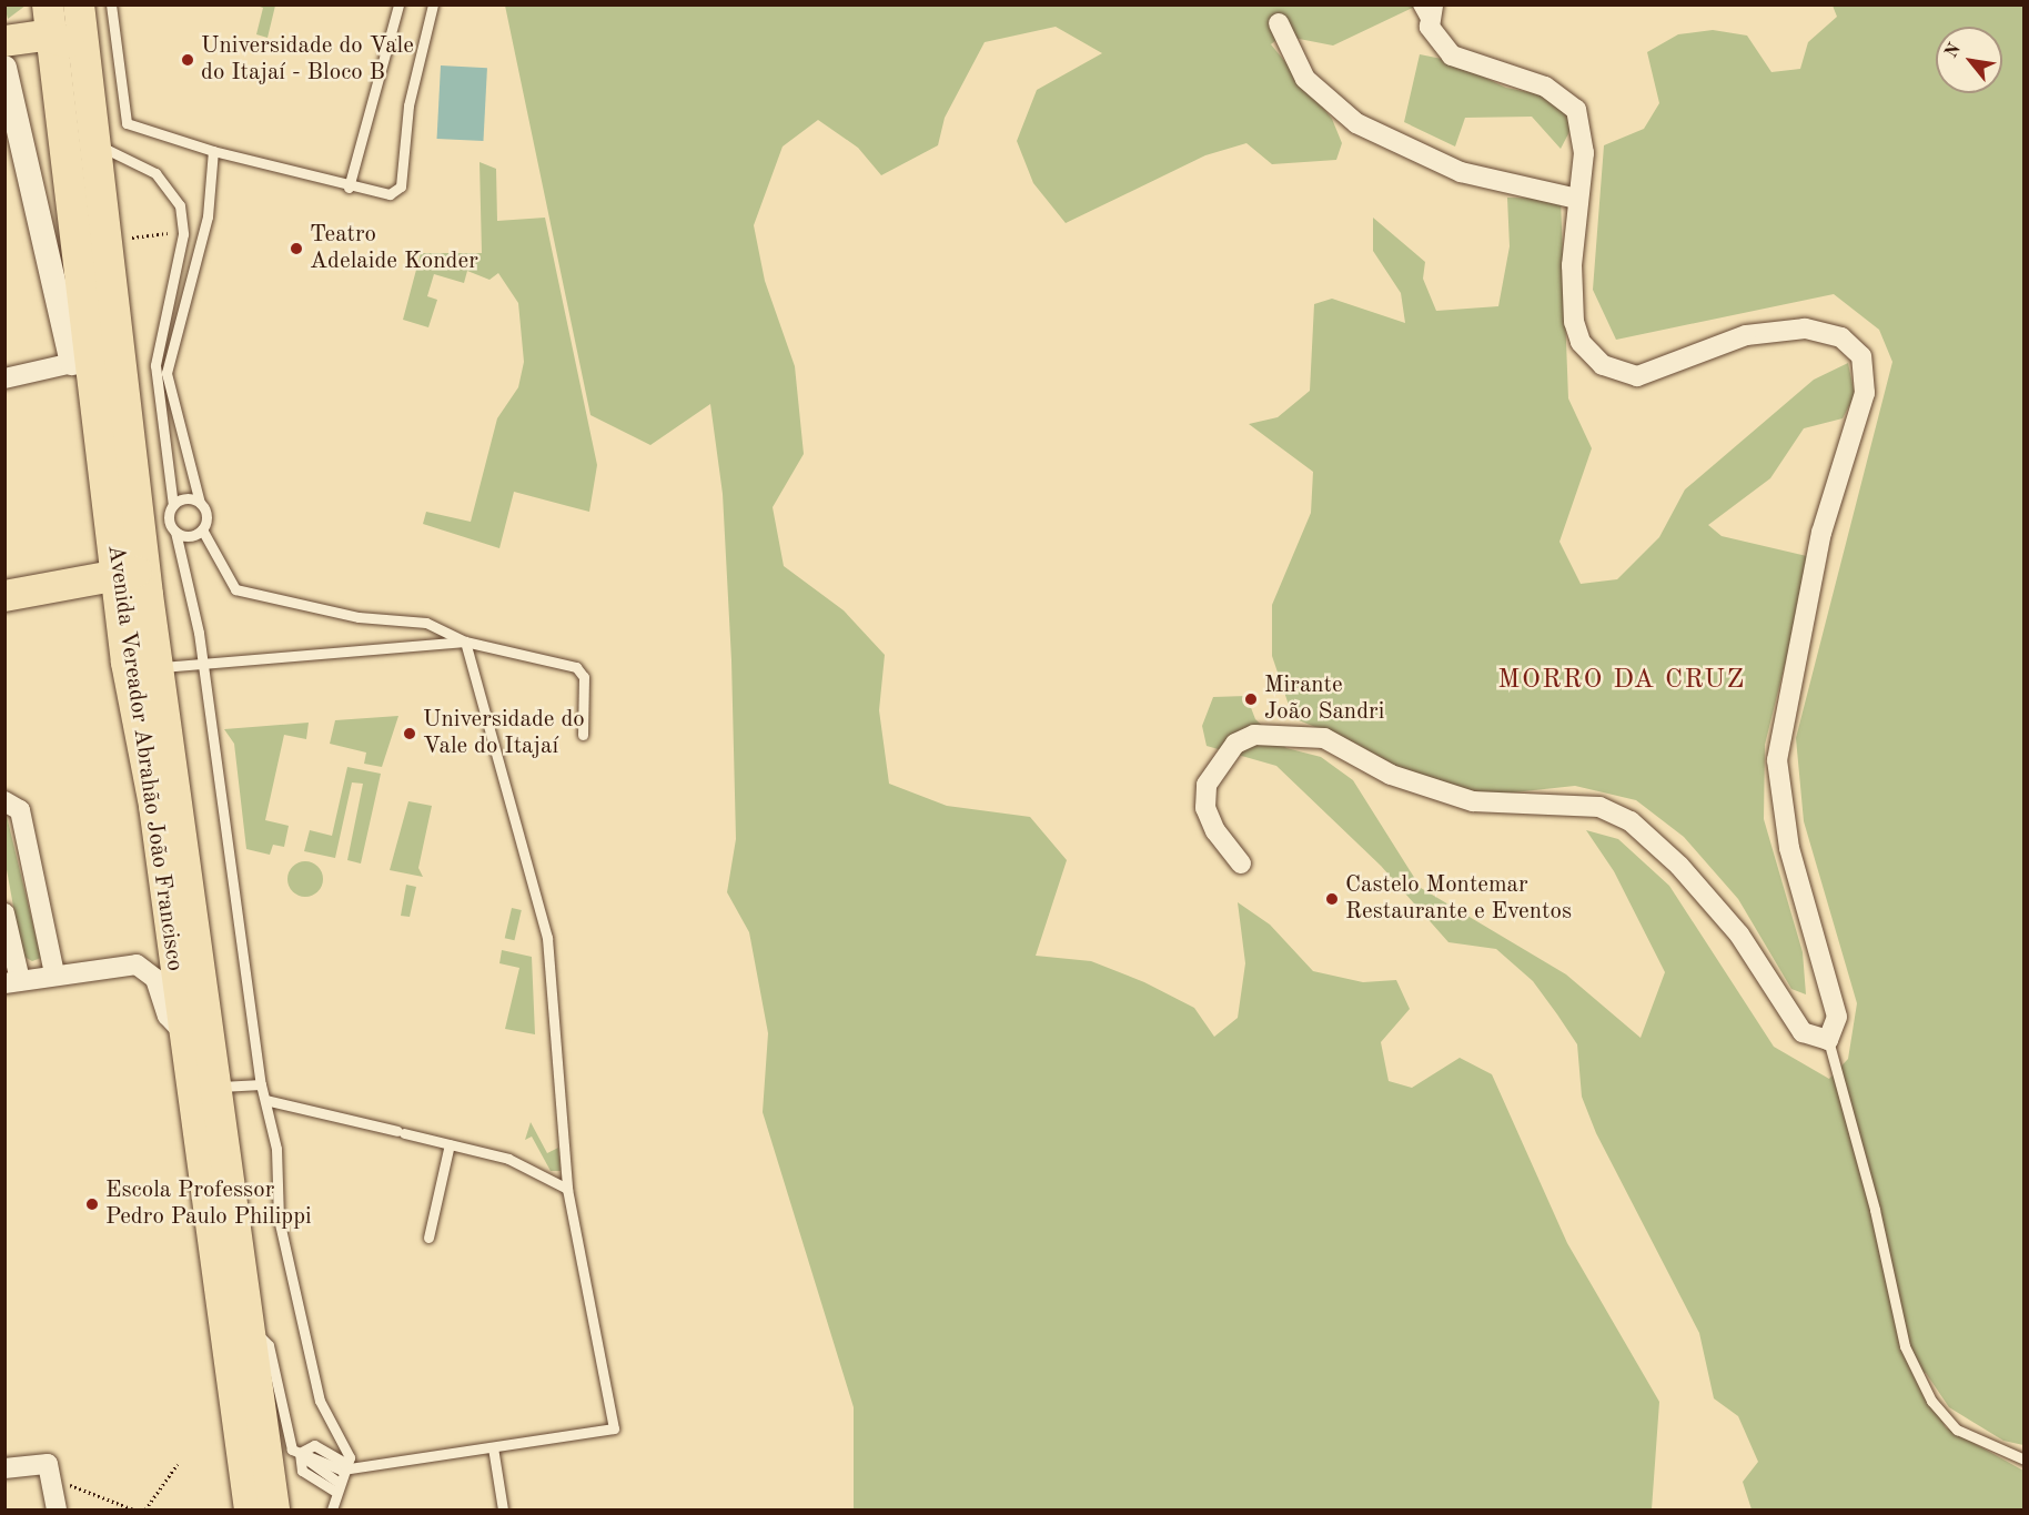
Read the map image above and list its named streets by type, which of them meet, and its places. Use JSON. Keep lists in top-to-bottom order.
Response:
{
  "streets": {
    "main road": ["Avenida Vereador Abrahão João Francisco"]
  },
  "districts": ["MORRO DA CRUZ"],
  "places": [
    "Universidade do Vale do Itajaí - Bloco B",
    "Teatro Adelaide Konder",
    "Mirante João Sandri",
    "Universidade do Vale do Itajaí",
    "Castelo Montemar Restaurante e Eventos",
    "Escola Professor Pedro Paulo Philippi"
  ],
  "north": "top left"
}
